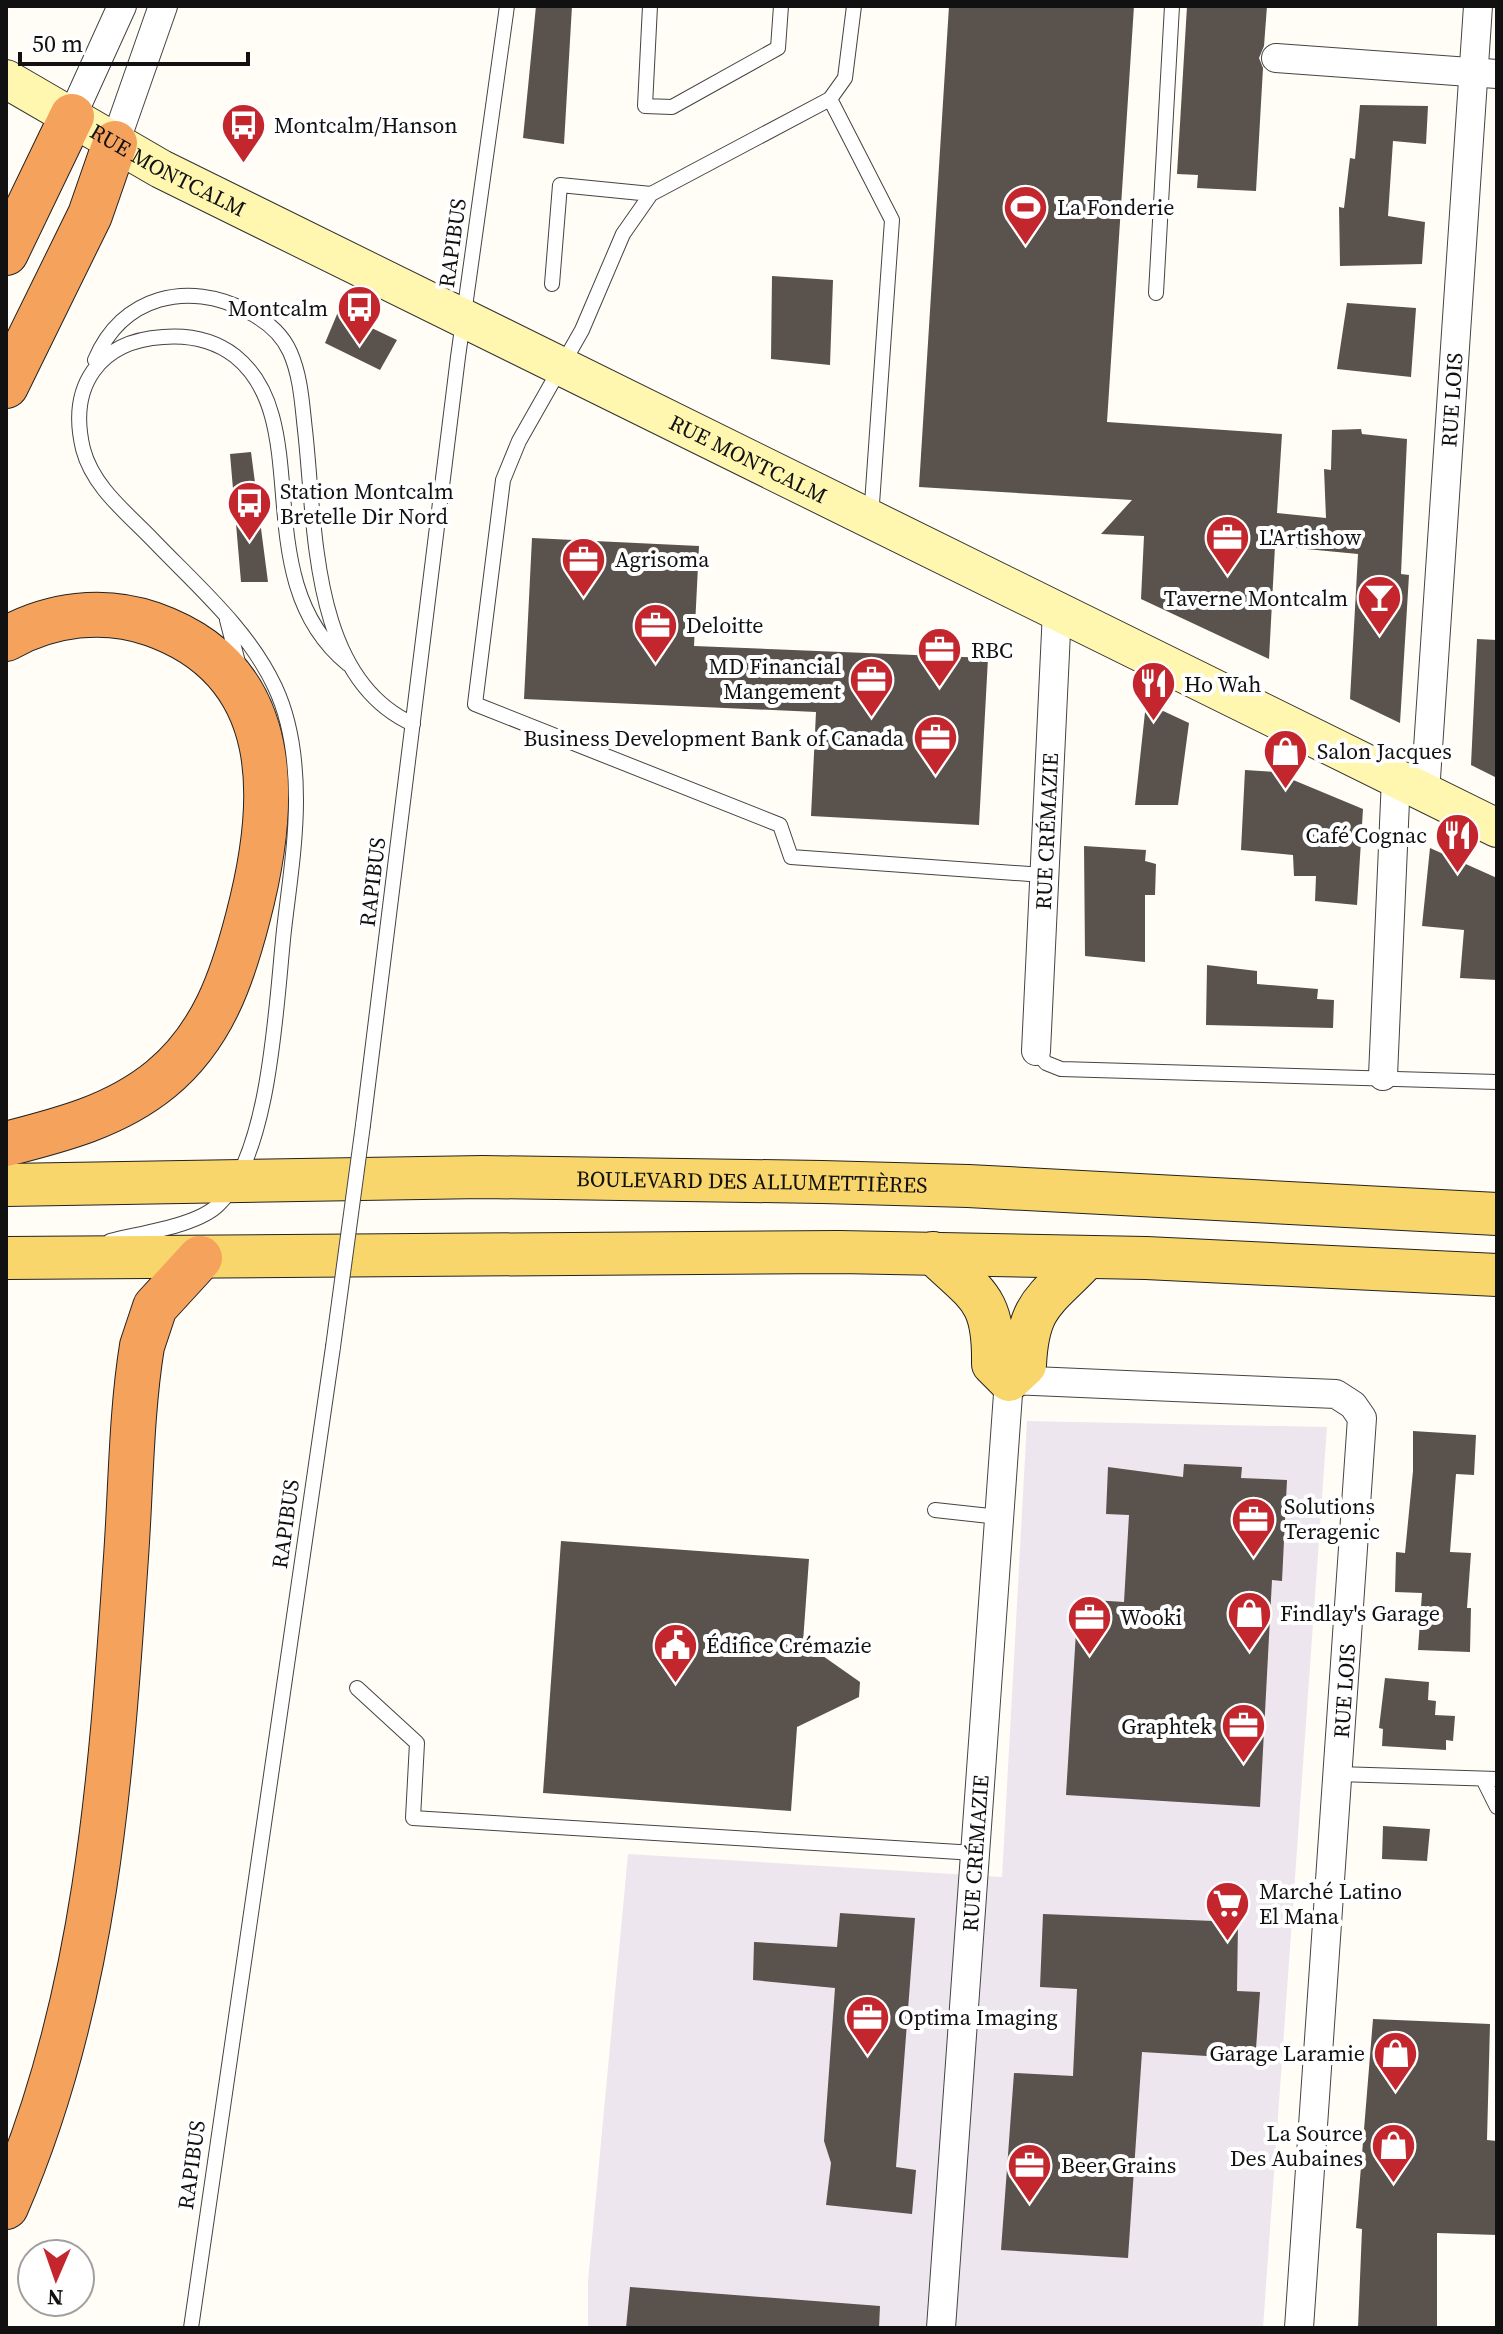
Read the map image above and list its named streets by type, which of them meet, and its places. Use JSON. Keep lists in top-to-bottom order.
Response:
{
  "streets": {
    "main road": ["RUE MONTCALM", "BOULEVARD DES ALLUMETTIÈRES"],
    "street": ["RUE LOIS", "RUE CRÉMAZIE"],
    "lane": ["RAPIBUS"]
  },
  "crossings": [
    ["RUE MONTCALM", "RAPIBUS"],
    ["RUE MONTCALM", "RUE LOIS"],
    ["RUE MONTCALM", "RUE CRÉMAZIE"],
    ["RUE LOIS", "RUE CRÉMAZIE"]
  ],
  "places": {
    "bus stop": ["Montcalm/Hanson", "Montcalm", "Station Montcalm Bretelle Dir Nord"],
    "sports": ["La Fonderie"],
    "office": [
      "L'Artishow",
      "Agrisoma",
      "Deloitte",
      "RBC",
      "MD Financial Mangement",
      "Business Development Bank of Canada",
      "Solutions Teragenic",
      "Wooki",
      "Graphtek",
      "Optima Imaging",
      "Beer Grains"
    ],
    "bar": ["Taverne Montcalm"],
    "restaurant": ["Ho Wah", "Café Cognac"],
    "shop": [
      "Salon Jacques",
      "Findlay's Garage",
      "Garage Laramie",
      "La Source Des Aubaines"
    ],
    "public building": ["Édifice Crémazie"],
    "supermarket": ["Marché Latino El Mana"]
  },
  "scale_bar": "50 m",
  "north": "bottom"
}
